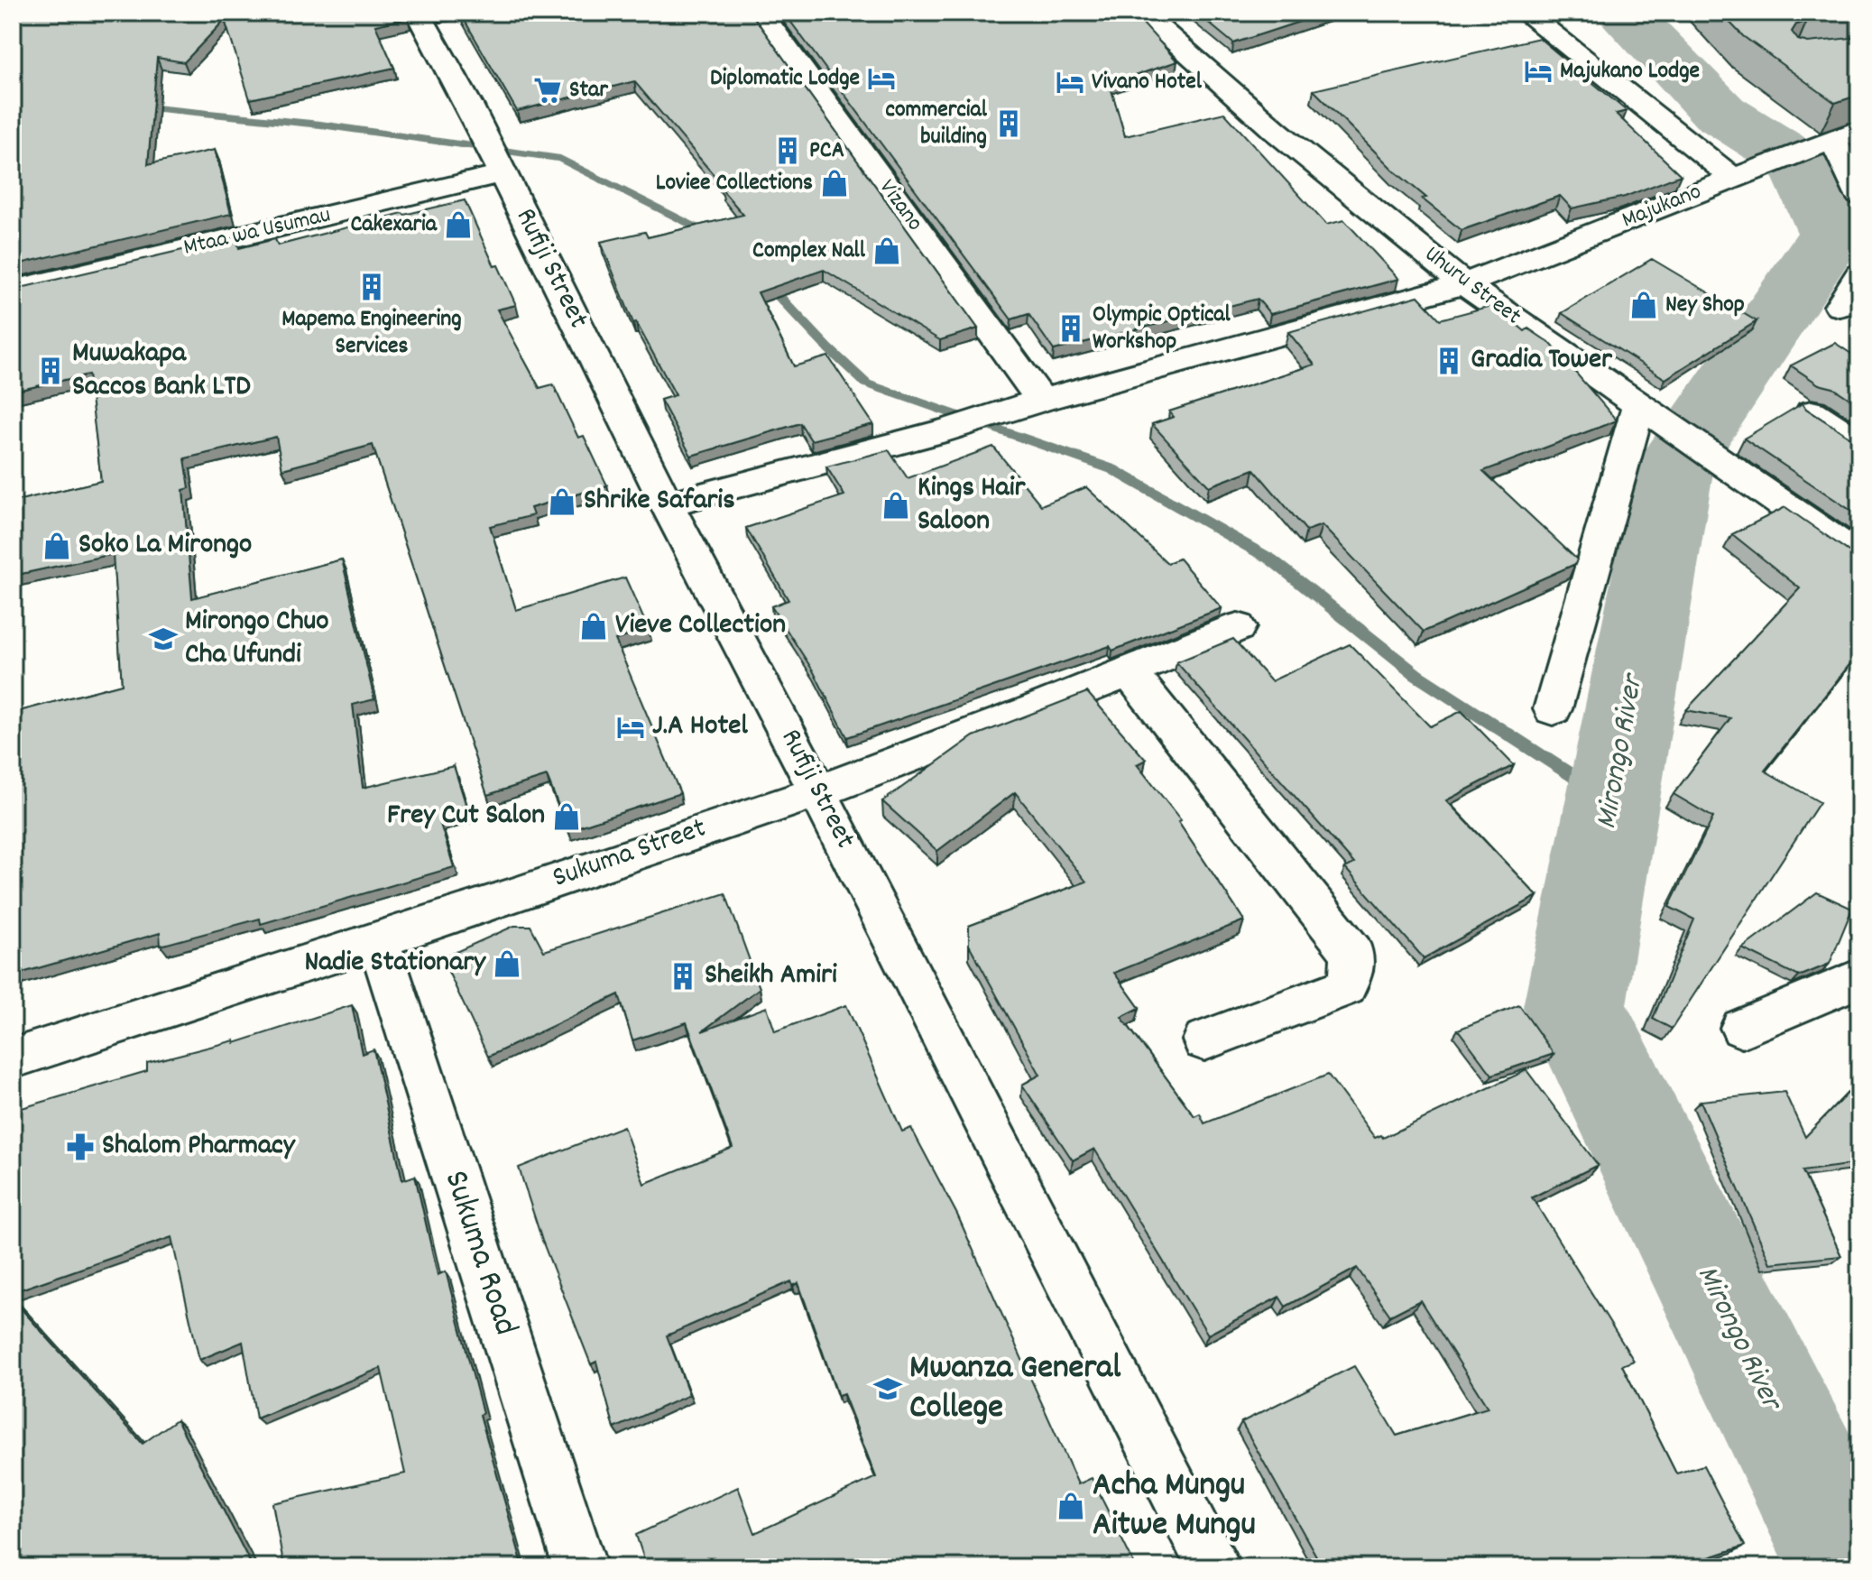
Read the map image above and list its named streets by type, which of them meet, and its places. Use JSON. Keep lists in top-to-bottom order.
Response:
{
  "streets": {
    "street": [
      "Vizano",
      "Majukano",
      "Mtaa wa Usumau",
      "Rufiji Street",
      "Uhuru Street",
      "Sukuma Street",
      "Sukuma Road"
    ]
  },
  "crossings": [
    ["Vizano", "Majukano"],
    ["Majukano", "Rufiji Street"],
    ["Majukano", "Uhuru Street"],
    ["Mtaa wa Usumau", "Rufiji Street"],
    ["Rufiji Street", "Sukuma Street"],
    ["Sukuma Street", "Sukuma Road"]
  ],
  "water": ["Mirongo River"],
  "places": {
    "hotel": [
      "Majukano Lodge",
      "Diplomatic Lodge",
      "Vivano Hotel",
      "J.A Hotel"
    ],
    "supermarket": ["Star"],
    "building": [
      "commercial building",
      "PCA",
      "Mapema Engineering Services",
      "Olympic Optical Workshop",
      "Gradia Tower",
      "Muwakapa Saccos Bank LTD",
      "Sheikh Amiri"
    ],
    "shop": [
      "Loviee Collections",
      "Cakexaria",
      "Complex Nall",
      "Ney Shop",
      "Shrike Safaris",
      "Kings Hair Saloon",
      "Soko La Mirongo",
      "Vieve Collection",
      "Frey Cut Salon",
      "Nadie Stationary",
      "Acha Mungu Aitwe Mungu"
    ],
    "school or university": ["Mirongo Chuo Cha Ufundi", "Mwanza General College"],
    "pharmacy": ["Shalom Pharmacy"]
  }
}
